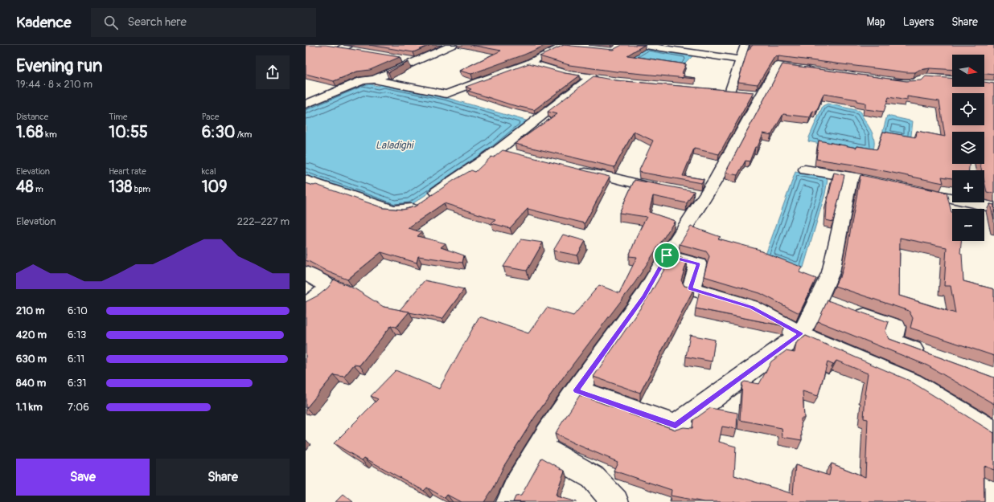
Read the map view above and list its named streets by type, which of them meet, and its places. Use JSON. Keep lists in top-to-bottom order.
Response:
{
  "water": ["Laladighi"],
  "north": "right",
  "page": {
    "header": "Kadence",
    "search": "Search here",
    "nav": ["Map", "Layers", "Share"],
    "heading": ["Evening run", "19:44 · 8 × 210 m"],
    "map_buttons": ["+", "−"],
    "stats": [
      ["Distance", "1.68 km"],
      ["Time", "10:55"],
      ["Pace", "6:30 /km"],
      ["Elevation", "48 m"],
      ["Heart rate", "138 bpm"],
      ["kcal", "109"]
    ],
    "chart": ["Elevation", "222–227 m"],
    "list": [
      {
        "name": "210 m",
        "note": "6:10"
      },
      {
        "name": "420 m",
        "note": "6:13"
      },
      {
        "name": "630 m",
        "note": "6:11"
      },
      {
        "name": "840 m",
        "note": "6:31"
      },
      {
        "name": "1.1 km",
        "note": "7:06"
      }
    ],
    "buttons": ["Save", "Share"]
  }
}
